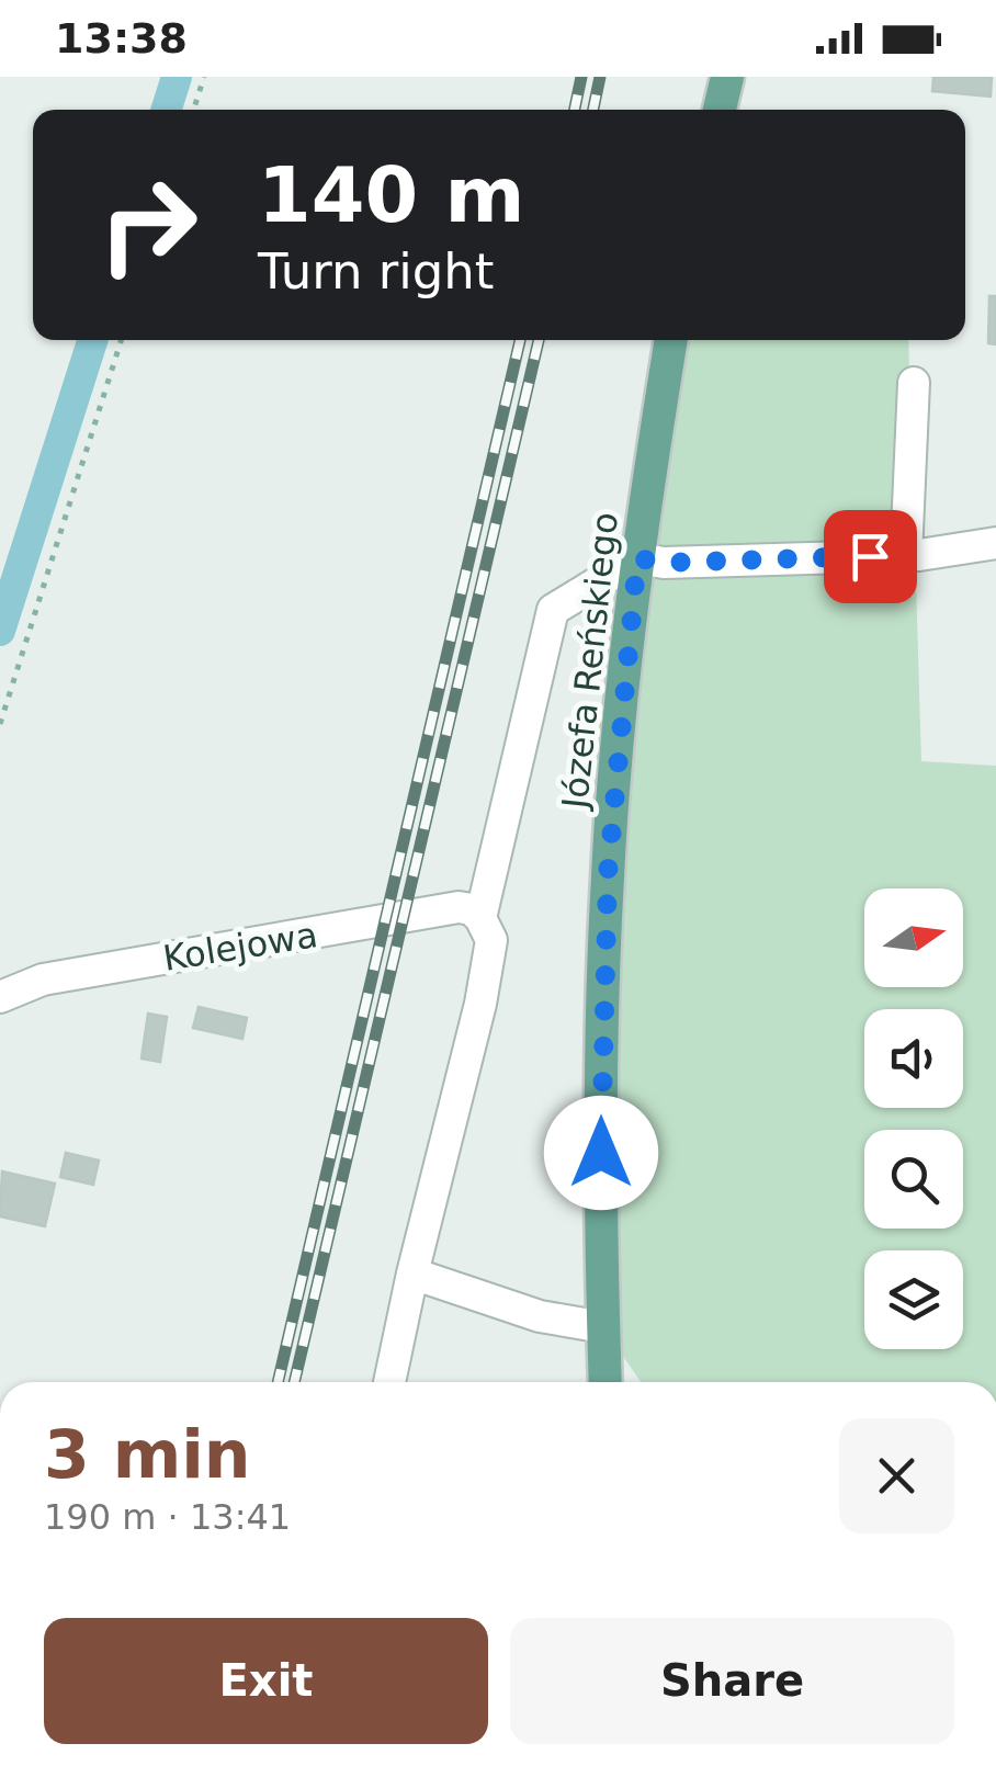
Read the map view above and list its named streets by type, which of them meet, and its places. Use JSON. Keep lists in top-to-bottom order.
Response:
{
  "streets": {
    "main road": ["Józefa Reńskiego"],
    "street": ["Kolejowa"]
  },
  "north": "right",
  "page": {
    "status": "13:38",
    "turn": ["140 m", "Turn right"],
    "heading": ["3 min", "190 m · 13:41"],
    "buttons": ["Exit", "Share"]
  }
}
